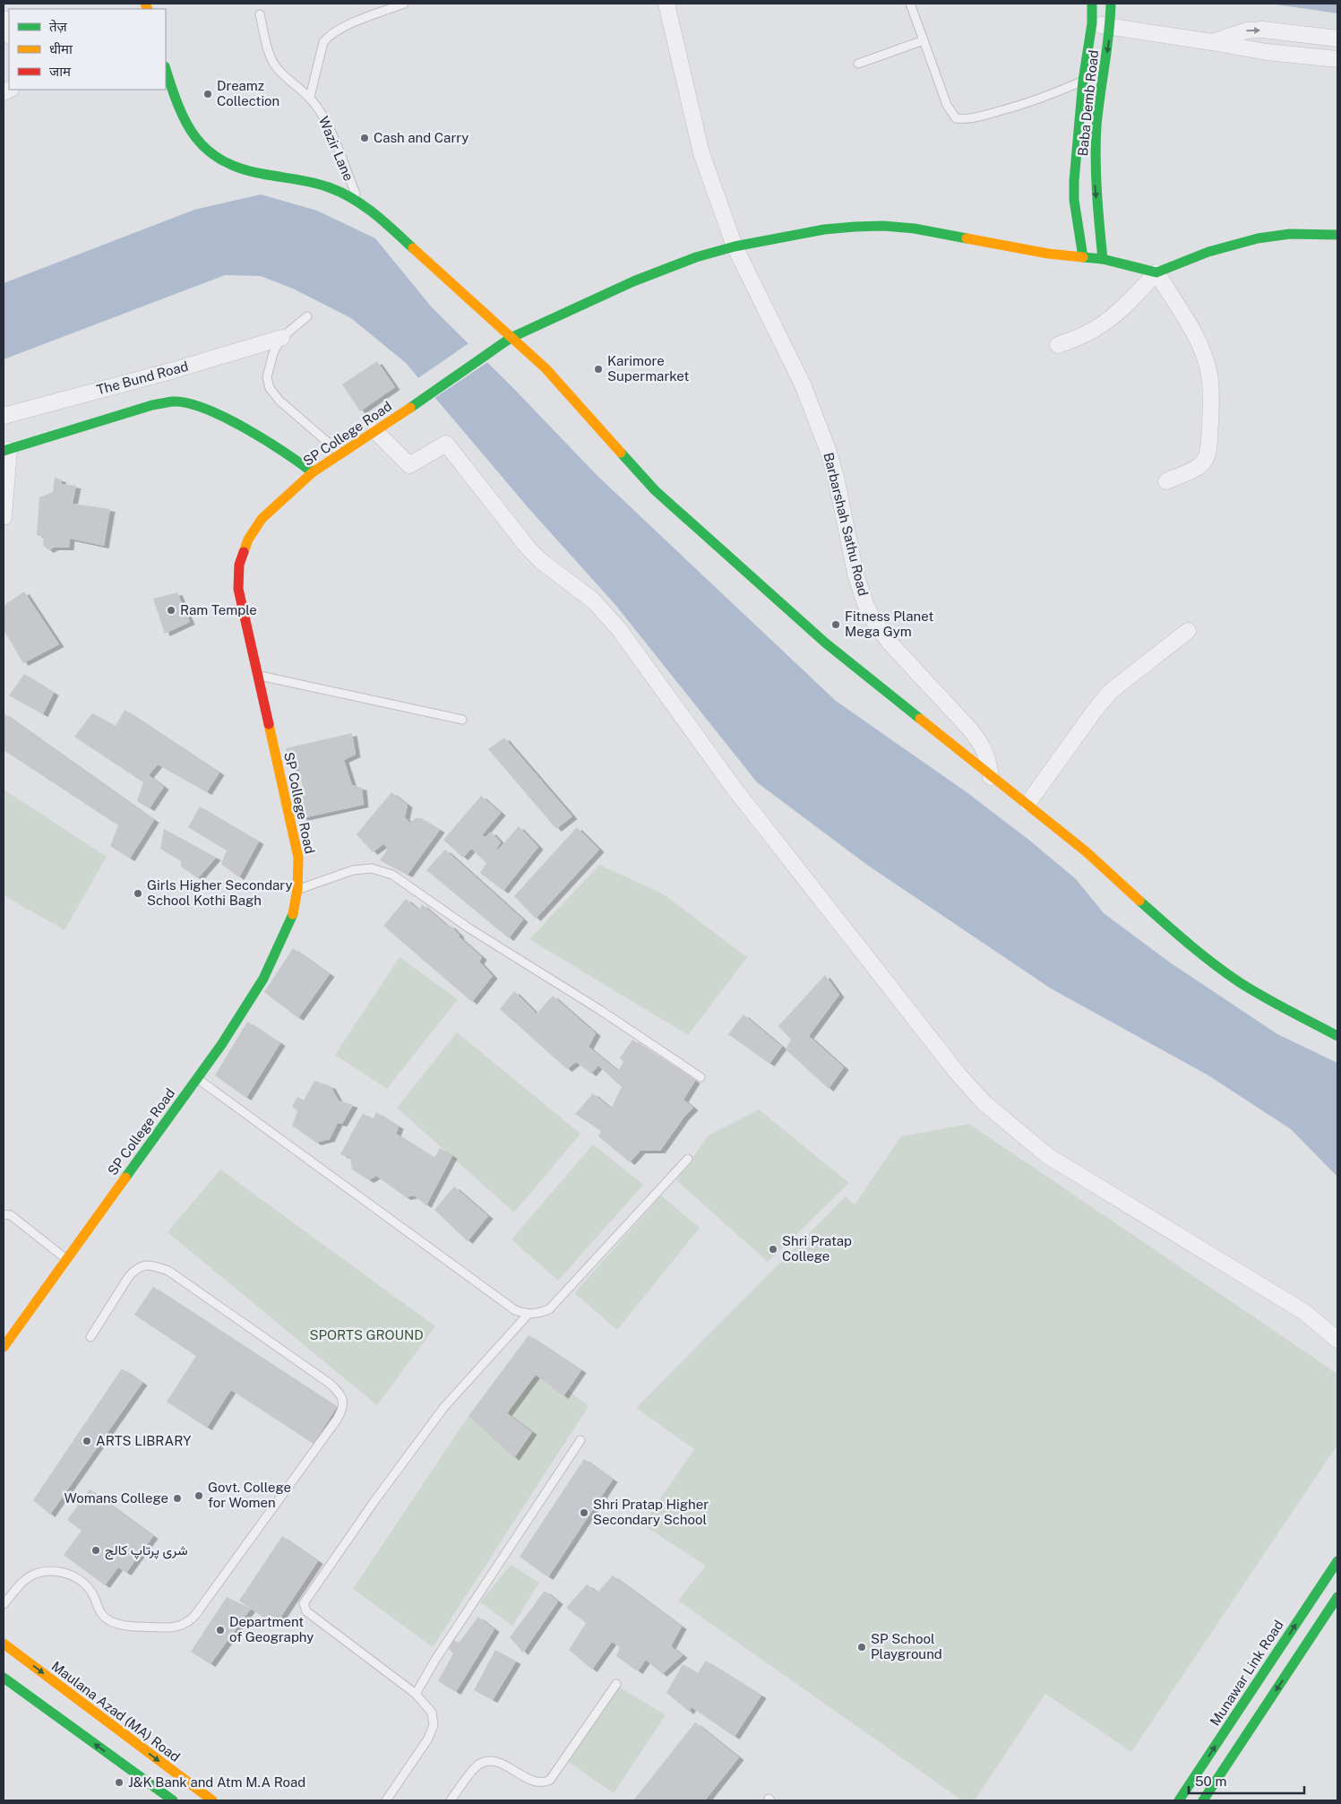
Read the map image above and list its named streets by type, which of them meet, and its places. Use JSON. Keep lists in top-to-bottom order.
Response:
{
  "streets": {
    "street": [
      "Baba Demb Road",
      "The Bund Road",
      "SP College Road",
      "Barbarshah Sathu Road",
      "Munawar Link Road",
      "Maulana Azad (MA) Road"
    ],
    "lane": ["Wazir Lane"]
  },
  "crossings": [
    ["Baba Demb Road", "SP College Road"],
    ["SP College Road", "Barbarshah Sathu Road"]
  ],
  "parks": ["SPORTS GROUND"],
  "places": [
    "Dreamz Collection",
    "Cash and Carry",
    "Karimore Supermarket",
    "Ram Temple",
    "Fitness Planet Mega Gym",
    "Girls Higher Secondary School Kothi Bagh",
    "Shri Pratap College",
    "ARTS LIBRARY",
    "Govt. College for Women",
    "Womans College",
    "Shri Pratap Higher Secondary School",
    "شری پرتاپ کالج",
    "Department of Geography",
    "SP School Playground",
    "J&K Bank and Atm M.A Road"
  ],
  "legend": ["तेज़", "धीमा", "जाम"],
  "scale_bar": "50 m"
}
